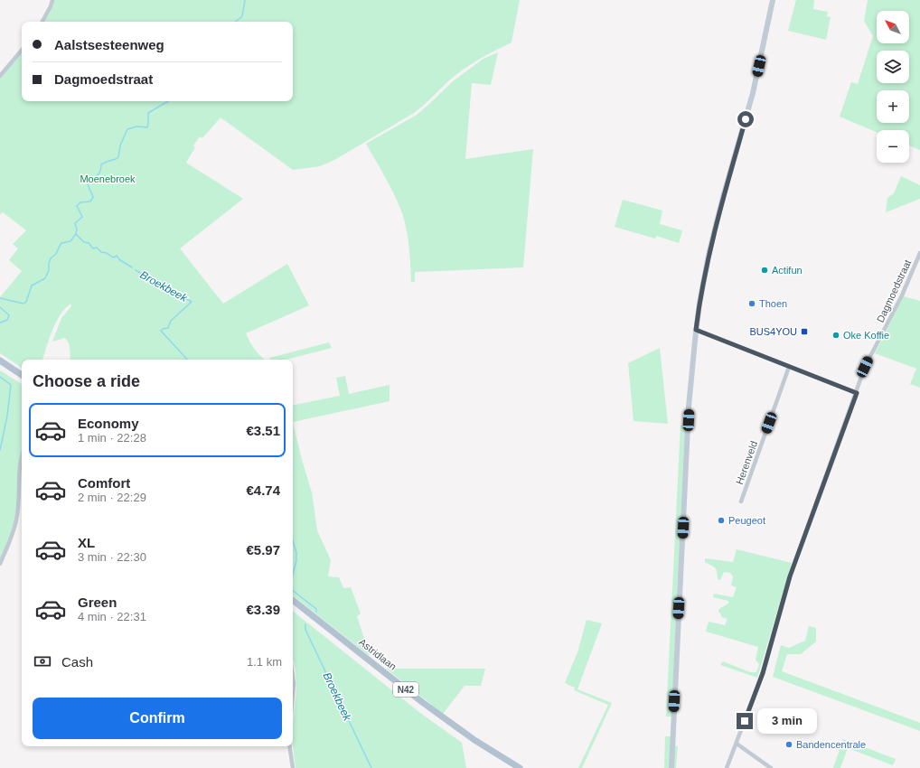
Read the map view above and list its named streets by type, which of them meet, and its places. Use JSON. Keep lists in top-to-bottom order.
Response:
{
  "streets": {
    "main road": ["Astridlaan", "N42"],
    "street": ["Dagmoedstraat", "Herenveld"]
  },
  "water": ["Broekbeek"],
  "parks": ["Moenebroek"],
  "places": {
    "other": [
      "Actifun",
      "Thoen",
      "Oke Koffie",
      "Peugeot",
      "Bandencentrale"
    ],
    "transit": ["BUS4YOU"]
  },
  "north": "top left",
  "page": {
    "map_buttons": ["+", "−"],
    "banner": ["Aalstsesteenweg", "Dagmoedstraat"],
    "heading": "Choose a ride",
    "list": [
      {
        "name": "Economy",
        "note": "1 min · 22:28",
        "value": "€3.51"
      },
      {
        "name": "Comfort",
        "note": "2 min · 22:29",
        "value": "€4.74"
      },
      {
        "name": "XL",
        "note": "3 min · 22:30",
        "value": "€5.97"
      },
      {
        "name": "Green",
        "note": "4 min · 22:31",
        "value": "€3.39"
      }
    ],
    "pay": ["Cash", "1.1 km"],
    "buttons": "Confirm",
    "bubble": "3 min"
  }
}
